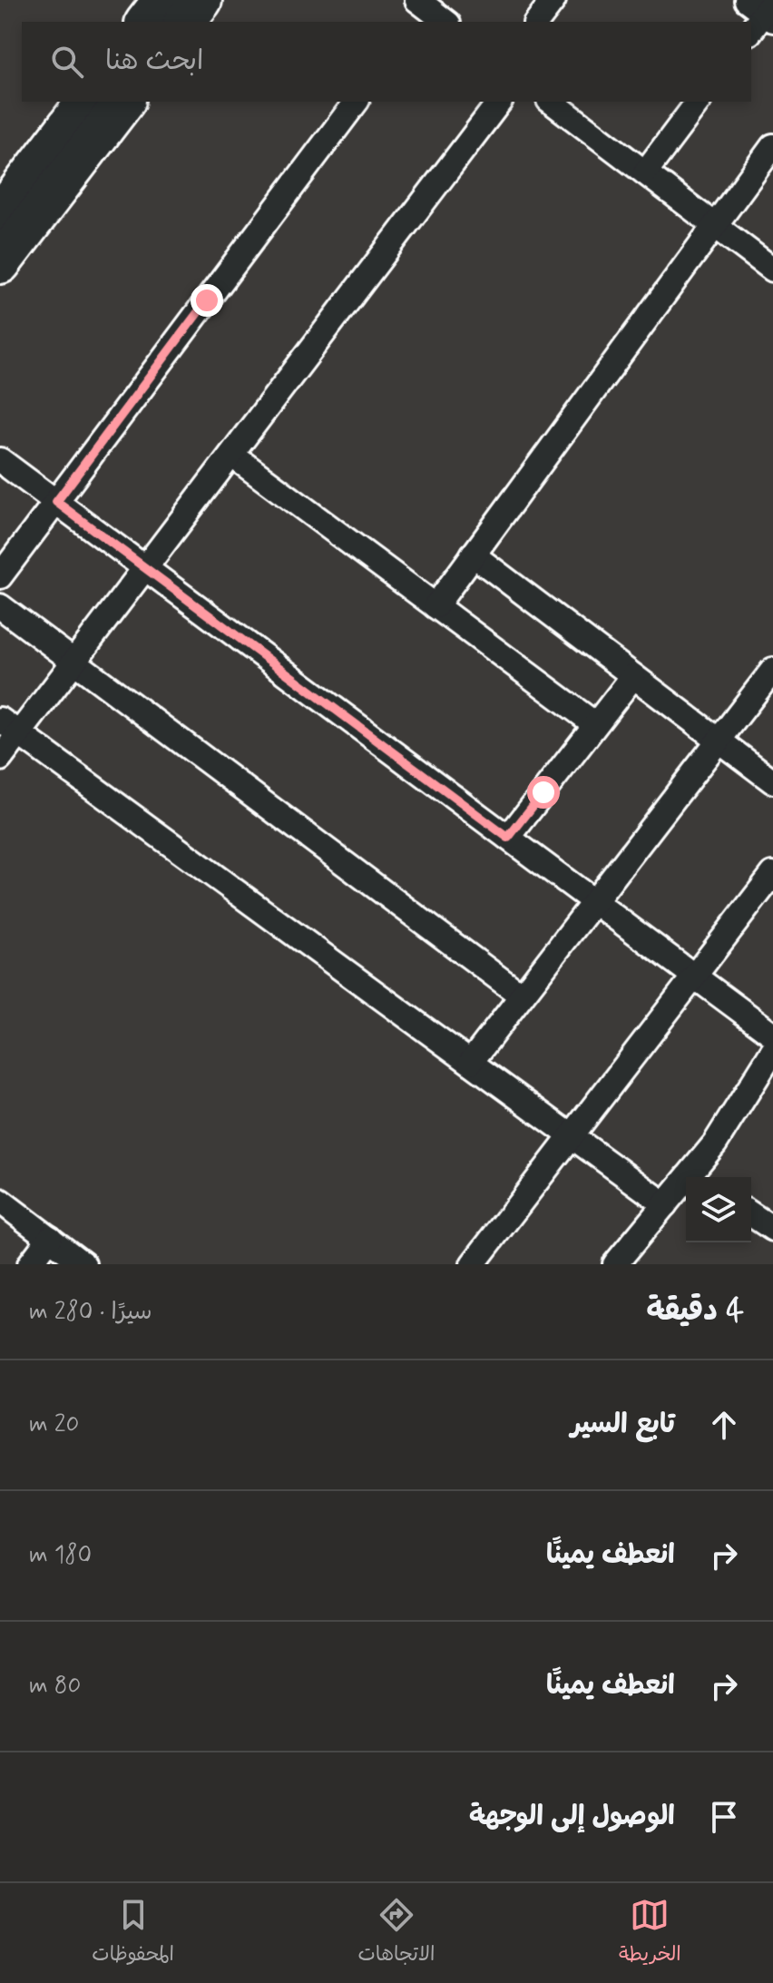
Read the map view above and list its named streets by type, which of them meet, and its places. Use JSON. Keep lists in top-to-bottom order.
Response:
{
  "page": {
    "search": "ابحث هنا",
    "heading": ["4 دقيقة", "سيرًا · 280 m"],
    "list": [
      ["تابع السير", "20 m"],
      ["انعطف يمينًا", "180 m"],
      ["انعطف يمينًا", "80 m"],
      "الوصول إلى الوجهة"
    ],
    "nav": ["الخريطة", "الاتجاهات", "المحفوظات"]
  }
}
